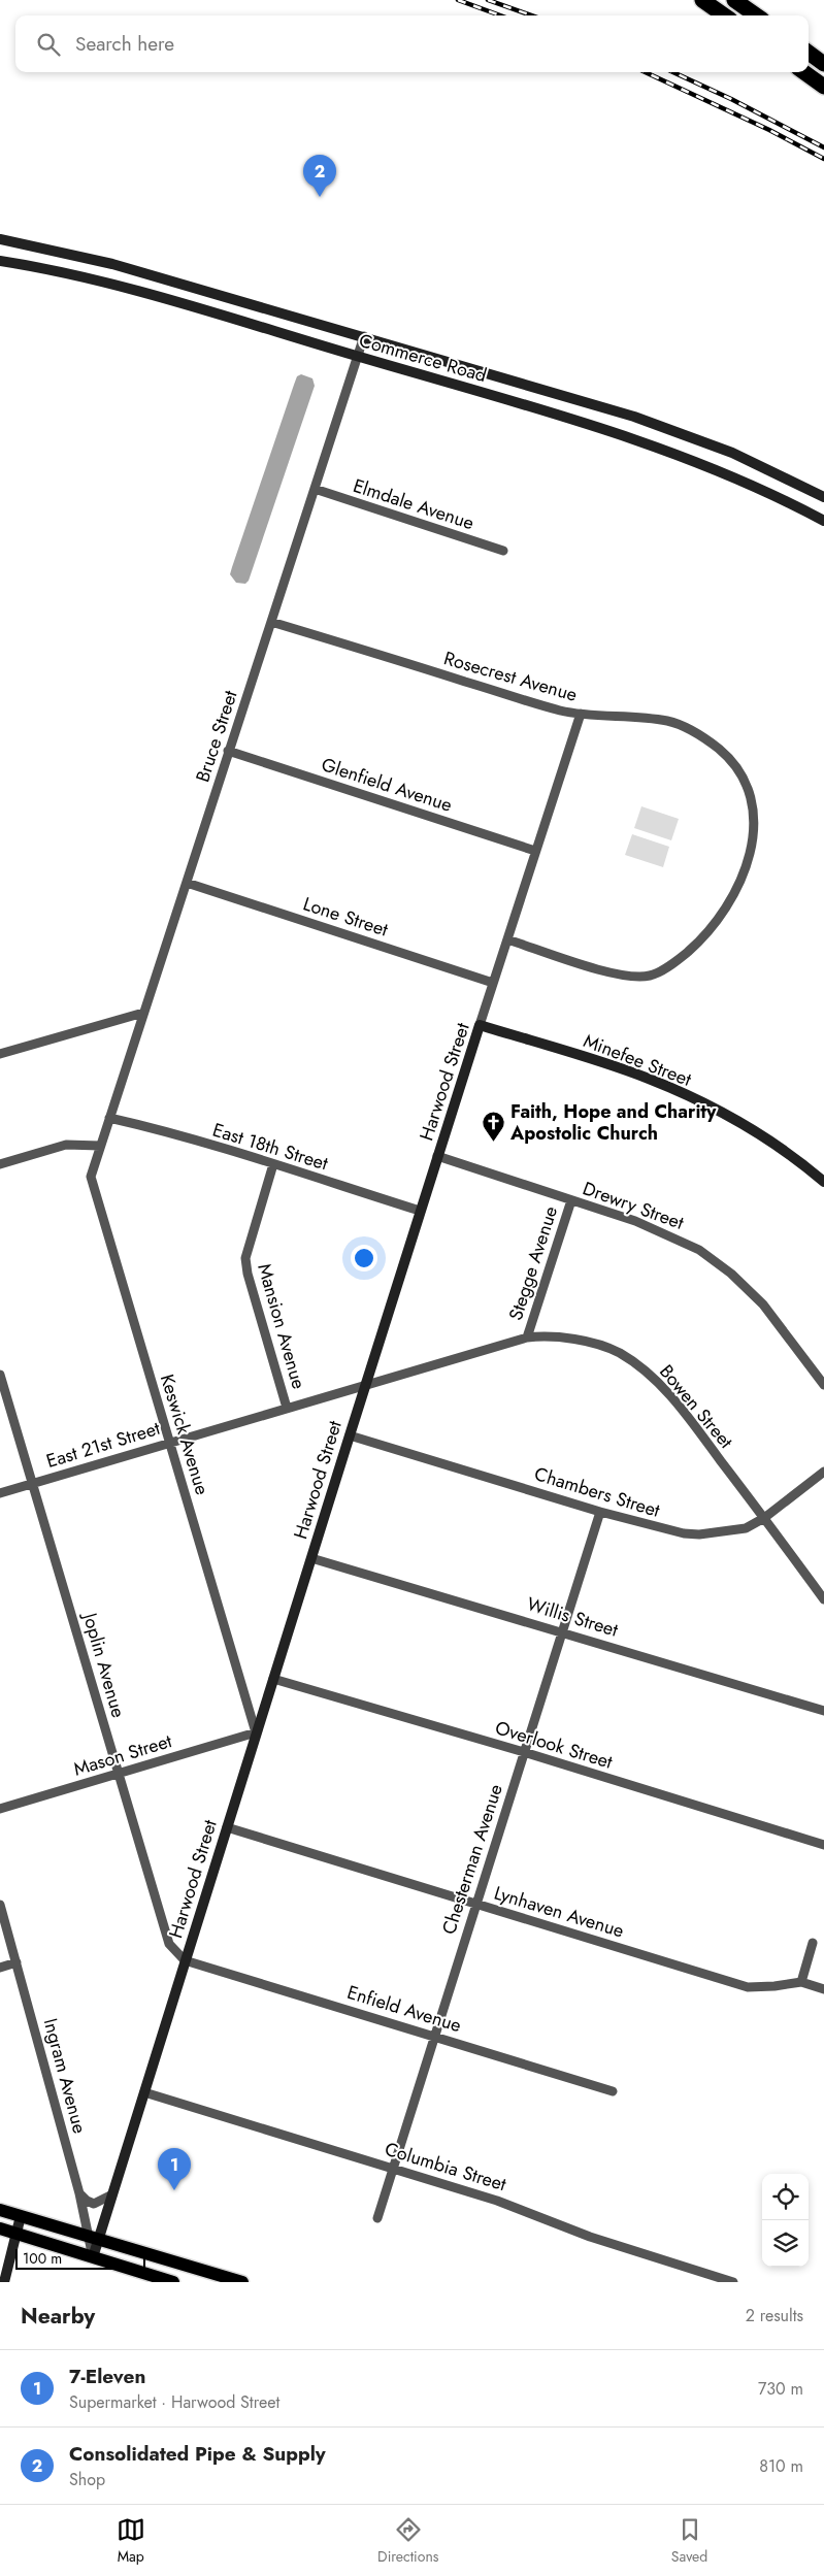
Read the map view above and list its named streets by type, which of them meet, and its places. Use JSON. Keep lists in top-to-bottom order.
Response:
{
  "streets": {
    "main road": ["Commerce Road", "Minefee Street", "Harwood Street"],
    "street": [
      "Elmdale Avenue",
      "Rosecrest Avenue",
      "Bruce Street",
      "Glenfield Avenue",
      "Lone Street",
      "East 18th Street",
      "Drewry Street",
      "Stegge Avenue",
      "Mansion Avenue",
      "Bowen Street",
      "Keswick Avenue",
      "East 21st Street",
      "Chambers Street",
      "Willis Street",
      "Joplin Avenue",
      "Overlook Street",
      "Mason Street",
      "Chesterman Avenue",
      "Lynhaven Avenue",
      "Enfield Avenue",
      "Ingram Avenue",
      "Columbia Street"
    ]
  },
  "crossings": [
    ["Commerce Road", "Bruce Street"],
    ["Elmdale Avenue", "Bruce Street"],
    ["Rosecrest Avenue", "Bruce Street"],
    ["Rosecrest Avenue", "Harwood Street"],
    ["Bruce Street", "Glenfield Avenue"],
    ["Bruce Street", "Lone Street"],
    ["Bruce Street", "East 18th Street"],
    ["Bruce Street", "Keswick Avenue"],
    ["Glenfield Avenue", "Harwood Street"],
    ["Lone Street", "Harwood Street"],
    ["Minefee Street", "Harwood Street"],
    ["Harwood Street", "East 18th Street"],
    ["Harwood Street", "Drewry Street"],
    ["Harwood Street", "Bowen Street"],
    ["Harwood Street", "Keswick Avenue"],
    ["Harwood Street", "East 21st Street"],
    ["Harwood Street", "Chambers Street"],
    ["Harwood Street", "Willis Street"],
    ["Harwood Street", "Joplin Avenue"],
    ["Harwood Street", "Overlook Street"],
    ["Harwood Street", "Mason Street"],
    ["Harwood Street", "Lynhaven Avenue"],
    ["Harwood Street", "Enfield Avenue"],
    ["Harwood Street", "Ingram Avenue"],
    ["Harwood Street", "Columbia Street"],
    ["East 18th Street", "Mansion Avenue"],
    ["Drewry Street", "Stegge Avenue"],
    ["Stegge Avenue", "Bowen Street"],
    ["Mansion Avenue", "East 21st Street"],
    ["Bowen Street", "East 21st Street"],
    ["Bowen Street", "Chambers Street"],
    ["Keswick Avenue", "East 21st Street"],
    ["Keswick Avenue", "Mason Street"],
    ["East 21st Street", "Joplin Avenue"],
    ["Chambers Street", "Chesterman Avenue"],
    ["Willis Street", "Chesterman Avenue"],
    ["Joplin Avenue", "Mason Street"],
    ["Joplin Avenue", "Enfield Avenue"],
    ["Overlook Street", "Chesterman Avenue"],
    ["Chesterman Avenue", "Lynhaven Avenue"],
    ["Chesterman Avenue", "Enfield Avenue"],
    ["Chesterman Avenue", "Columbia Street"]
  ],
  "places": {
    "church": ["Faith, Hope and Charity Apostolic Church"]
  },
  "scale_bar": "100 m",
  "page": {
    "search": "Search here",
    "pins": ["2", "1"],
    "scale": "100 m",
    "heading": ["Nearby", "2 results"],
    "list": [
      {
        "mark": "1",
        "name": "7-Eleven",
        "note": "Supermarket · Harwood Street",
        "value": "730 m"
      },
      {
        "mark": "2",
        "name": "Consolidated Pipe & Supply",
        "note": "Shop",
        "value": "810 m"
      }
    ],
    "nav": ["Map", "Directions", "Saved"]
  }
}
